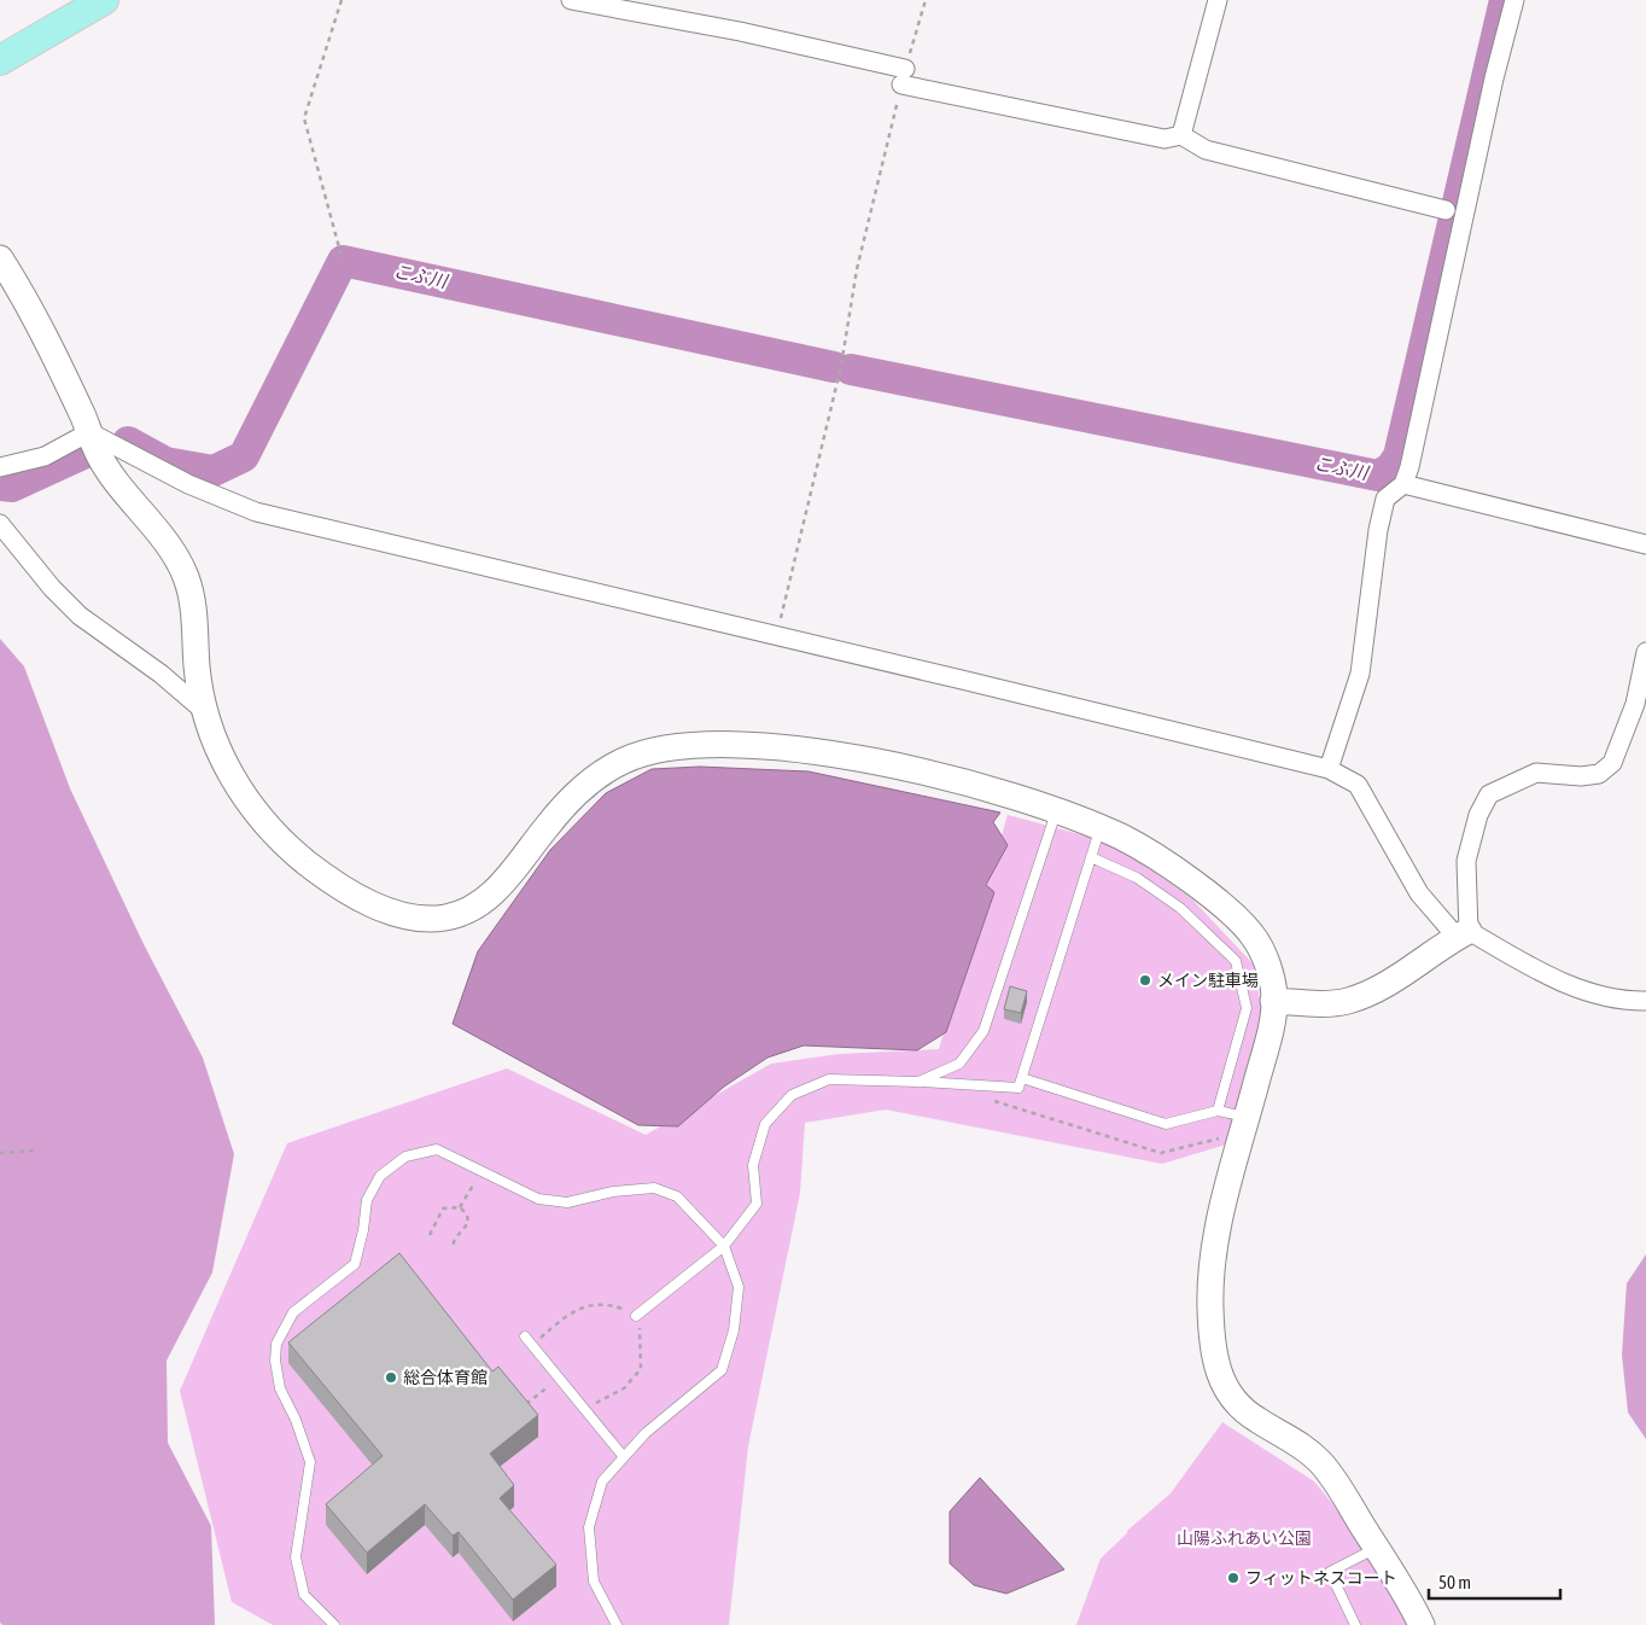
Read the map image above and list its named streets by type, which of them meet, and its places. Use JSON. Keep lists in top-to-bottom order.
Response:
{
  "water": ["こぶ川"],
  "parks": ["山陽ふれあい公園"],
  "places": ["メイン駐車場", "総合体育館", "フィットネスコート"],
  "scale_bar": "50 m"
}
